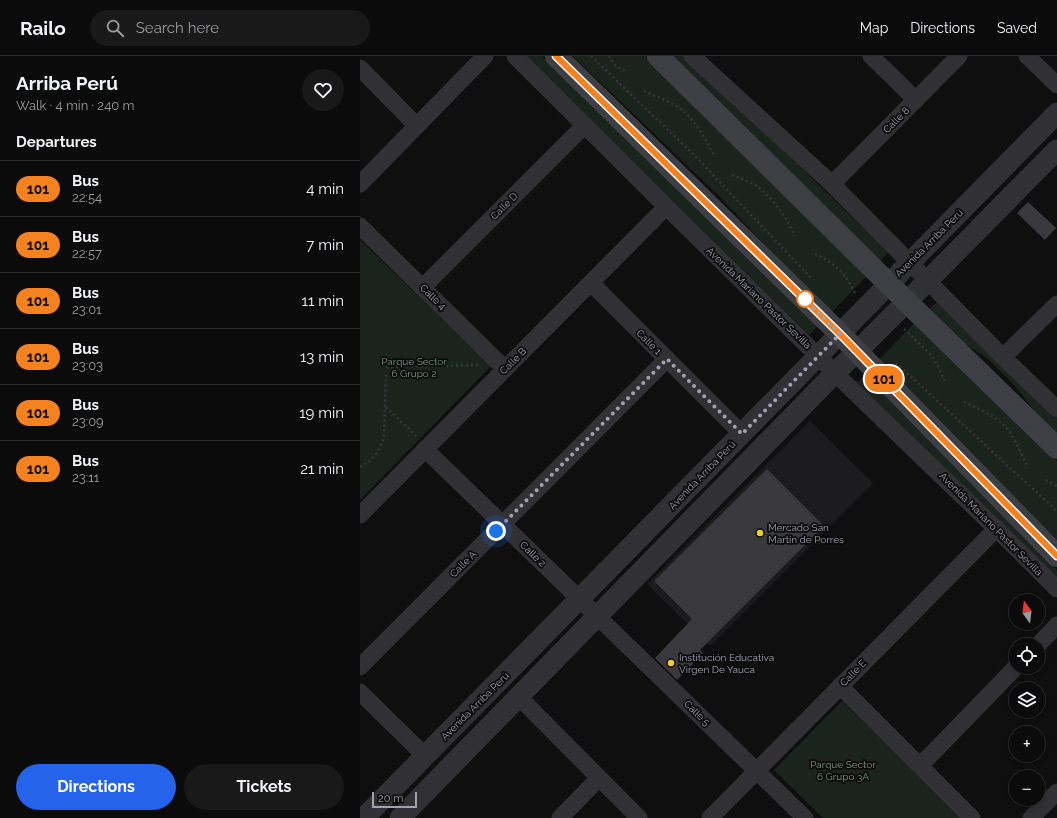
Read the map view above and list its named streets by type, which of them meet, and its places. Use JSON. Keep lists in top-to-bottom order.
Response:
{
  "streets": {
    "street": [
      "Calle 8",
      "Calle D",
      "Avenida Arriba Perú",
      "Calle 4",
      "Avenida Mariano Pastor Sevilla",
      "Calle 1",
      "Calle B",
      "Calle 2",
      "Calle A",
      "Calle E",
      "Calle 5"
    ]
  },
  "crossings": [
    ["Calle D", "Calle 4"],
    ["Calle D", "Avenida Mariano Pastor Sevilla"],
    ["Avenida Arriba Perú", "Avenida Mariano Pastor Sevilla"],
    ["Avenida Arriba Perú", "Calle 1"],
    ["Avenida Arriba Perú", "Calle 2"],
    ["Avenida Arriba Perú", "Calle 5"],
    ["Calle 4", "Calle B"],
    ["Avenida Mariano Pastor Sevilla", "Calle B"],
    ["Avenida Mariano Pastor Sevilla", "Calle E"],
    ["Calle 1", "Calle B"],
    ["Calle 1", "Calle A"],
    ["Calle B", "Calle 2"],
    ["Calle 2", "Calle A"],
    ["Calle 2", "Calle 5"],
    ["Calle E", "Calle 5"]
  ],
  "parks": ["Parque Sector 6 Grupo 2", "Parque Sector 6 Grupo 3A"],
  "places": ["Mercado San Martín de Porres", "Institución Educativa Virgen De Yauca"],
  "lines": ["bus line 101"],
  "scale_bar": "20 m",
  "north": "top",
  "page": {
    "header": "Railo",
    "search": "Search here",
    "nav": ["Map", "Directions", "Saved"],
    "heading": [
      ["Arriba Perú", "Walk · 4 min · 240 m"],
      "Departures"
    ],
    "on_map": "101",
    "list": [
      {
        "mark": "101",
        "name": "Bus",
        "note": "22:54",
        "value": "4 min"
      },
      {
        "mark": "101",
        "name": "Bus",
        "note": "22:57",
        "value": "7 min"
      },
      {
        "mark": "101",
        "name": "Bus",
        "note": "23:01",
        "value": "11 min"
      },
      {
        "mark": "101",
        "name": "Bus",
        "note": "23:03",
        "value": "13 min"
      },
      {
        "mark": "101",
        "name": "Bus",
        "note": "23:09",
        "value": "19 min"
      },
      {
        "mark": "101",
        "name": "Bus",
        "note": "23:11",
        "value": "21 min"
      }
    ],
    "map_buttons": ["+", "−"],
    "buttons": ["Directions", "Tickets"],
    "scale": "20 m"
  }
}
